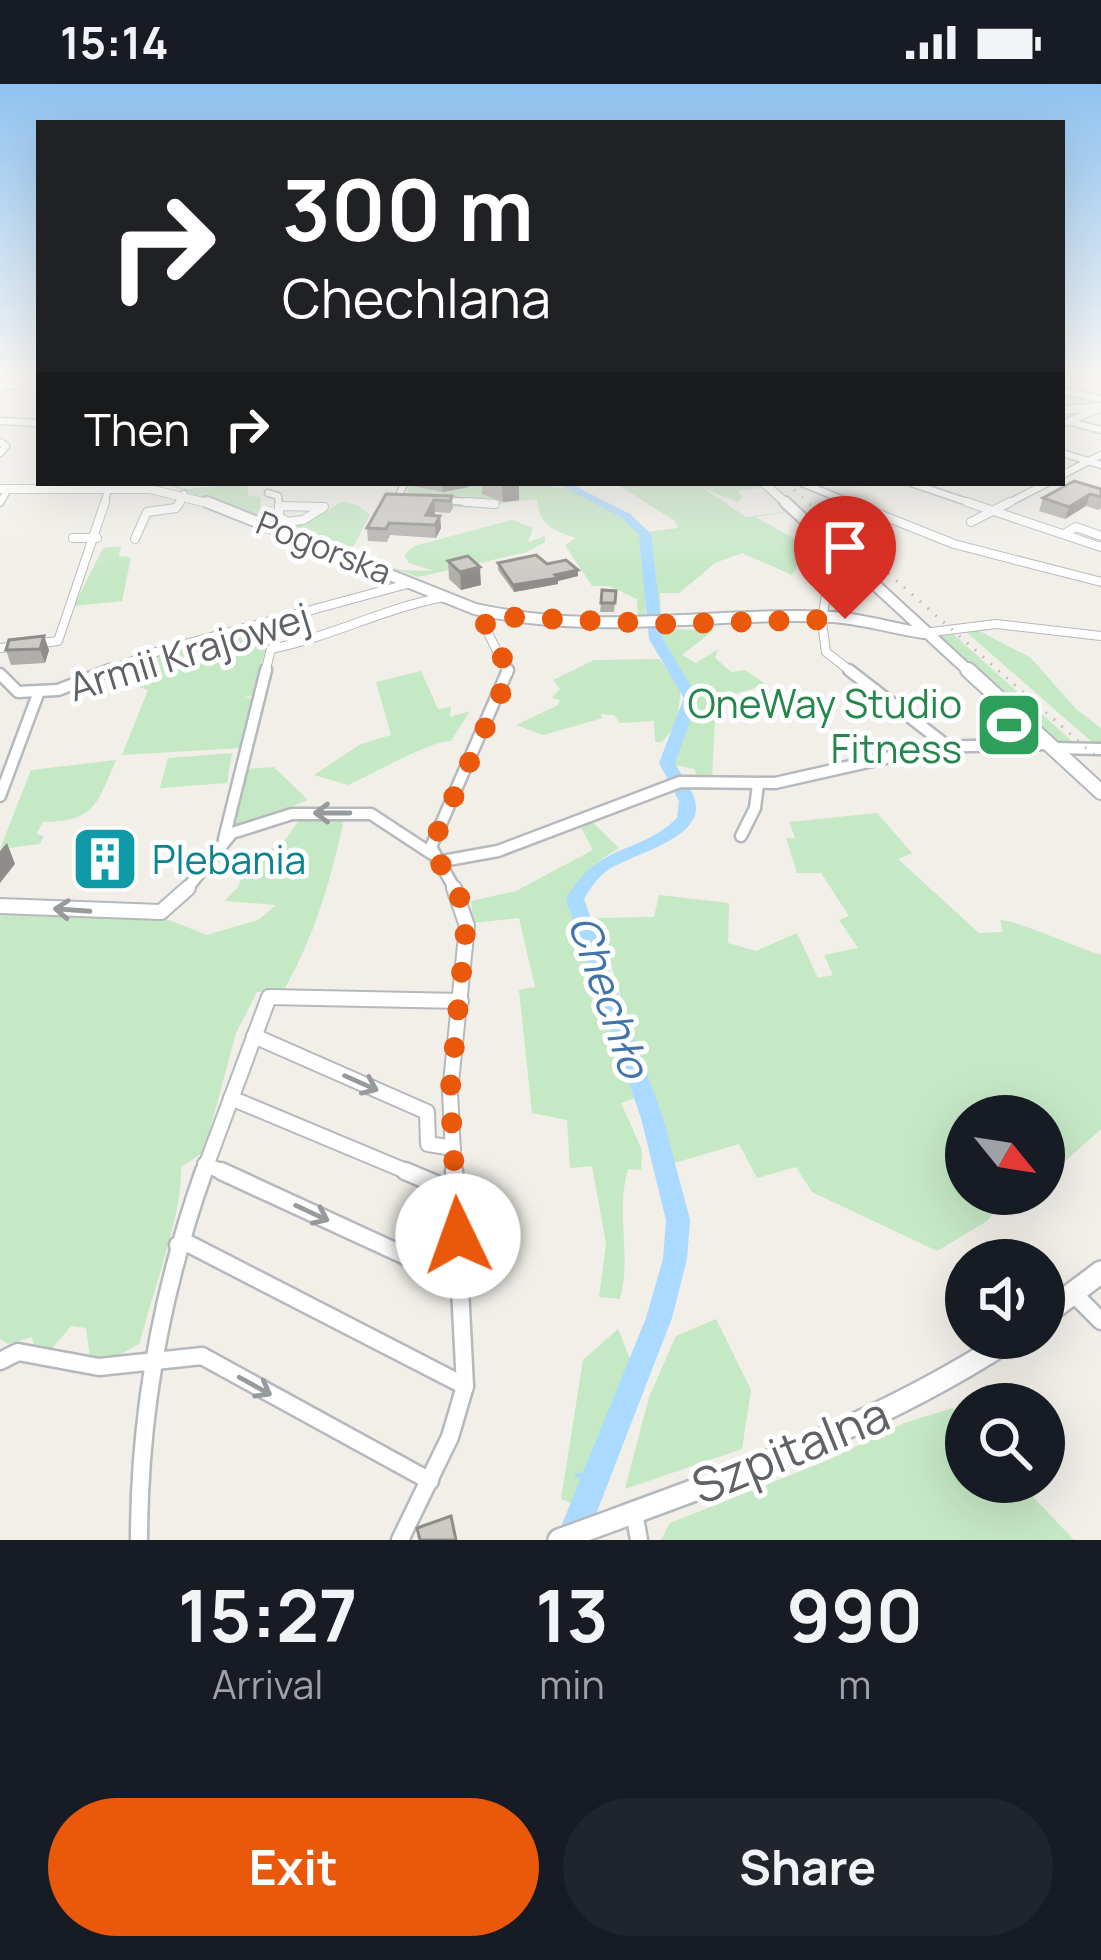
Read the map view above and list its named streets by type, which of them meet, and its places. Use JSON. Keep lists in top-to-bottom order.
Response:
{
  "streets": {
    "street": ["Pogorska", "Armii Krajowej", "Szpitalna"]
  },
  "crossings": [
    ["Pogorska", "Armii Krajowej"]
  ],
  "water": ["Chechło"],
  "places": {
    "sports": ["OneWay Studio Fitness"],
    "building": ["Plebania"]
  },
  "north": "bottom right",
  "page": {
    "status": "15:14",
    "turn": ["300 m", "Chechlana"],
    "then": "Then",
    "eta": [
      "15:27",
      "Arrival",
      "13",
      "min",
      "990",
      "m"
    ],
    "buttons": ["Exit", "Share"]
  }
}
